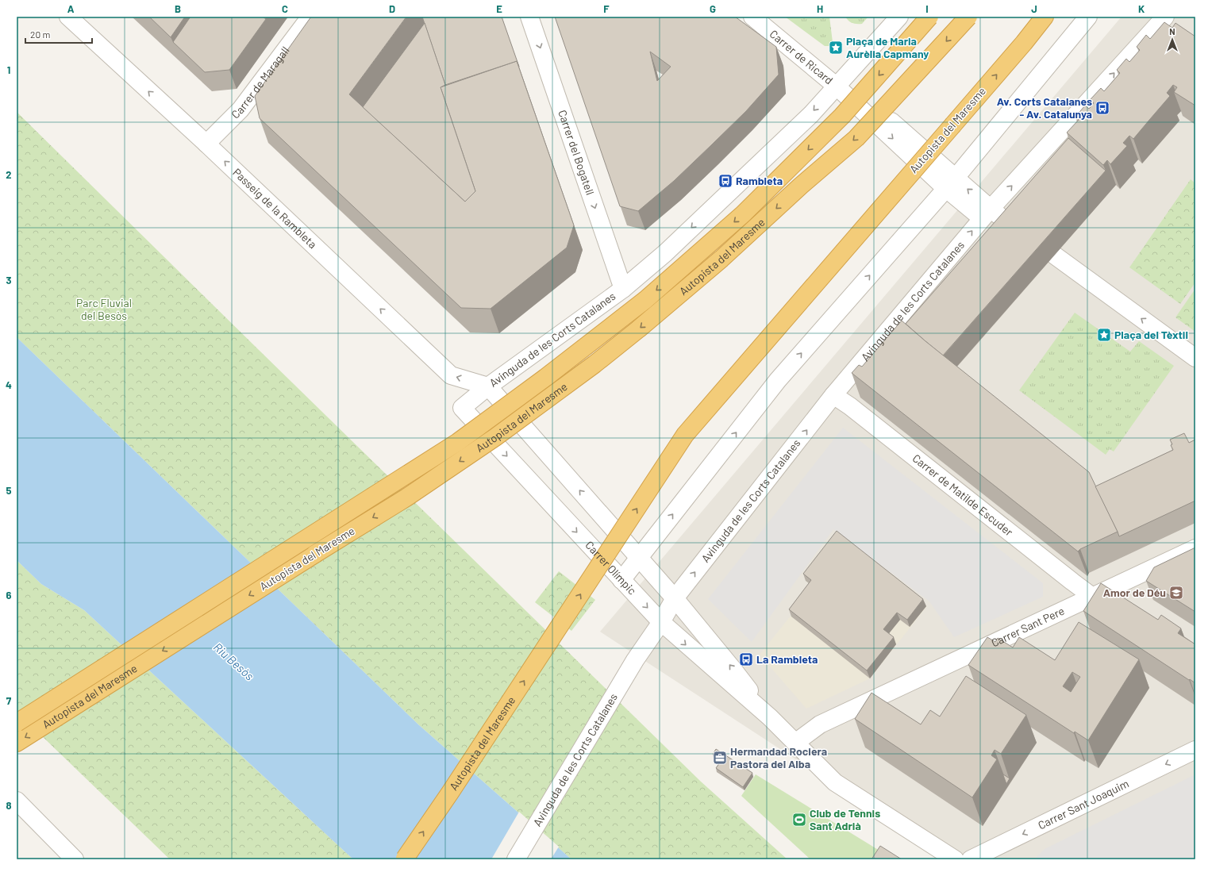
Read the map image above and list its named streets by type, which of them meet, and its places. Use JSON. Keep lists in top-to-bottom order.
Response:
{
  "streets": {
    "highway": ["Autopista del Maresme"],
    "street": [
      "Carrer de Ricard",
      "Carrer de Maragall",
      "Carrer del Bogatell",
      "Passeig de la Rambleta",
      "Avinguda de les Corts Catalanes",
      "Carrer de Matilde Escuder",
      "Carrer Olímpic",
      "Carrer Sant Pere",
      "Carrer Sant Joaquim"
    ]
  },
  "crossings": [
    ["Carrer de Ricard", "Avinguda de les Corts Catalanes"],
    ["Carrer de Maragall", "Passeig de la Rambleta"],
    ["Carrer del Bogatell", "Avinguda de les Corts Catalanes"],
    ["Passeig de la Rambleta", "Avinguda de les Corts Catalanes"],
    ["Passeig de la Rambleta", "Carrer Olímpic"],
    ["Avinguda de les Corts Catalanes", "Carrer de Matilde Escuder"],
    ["Avinguda de les Corts Catalanes", "Carrer Olímpic"],
    ["Carrer de Matilde Escuder", "Carrer Sant Pere"],
    ["Carrer Olímpic", "Carrer Sant Pere"]
  ],
  "one_way": ["Carrer del Bogatell", "Passeig de la Rambleta", "Carrer Sant Joaquim"],
  "water": ["Riu Besòs"],
  "parks": ["Parc Fluvial del Besòs"],
  "places": {
    "place": ["Plaça de Maria Aurèlia Capmany", "Plaça del Tèxtil"],
    "bus stop": ["Av. Corts Catalanes - Av. Catalunya", "Rambleta", "La Rambleta"],
    "school or university": ["Amor de Déu"],
    "office": ["Hermandad Rociera Pastora del Alba"],
    "sports": ["Club de Tennis Sant Adrià"]
  },
  "scale_bar": "20 m",
  "north": "top",
  "grid": {
    "columns": [
      "A",
      "B",
      "C",
      "D",
      "E",
      "F",
      "G",
      "H",
      "I",
      "J",
      "K"
    ],
    "rows": [
      "1",
      "2",
      "3",
      "4",
      "5",
      "6",
      "7",
      "8"
    ]
  }
}
